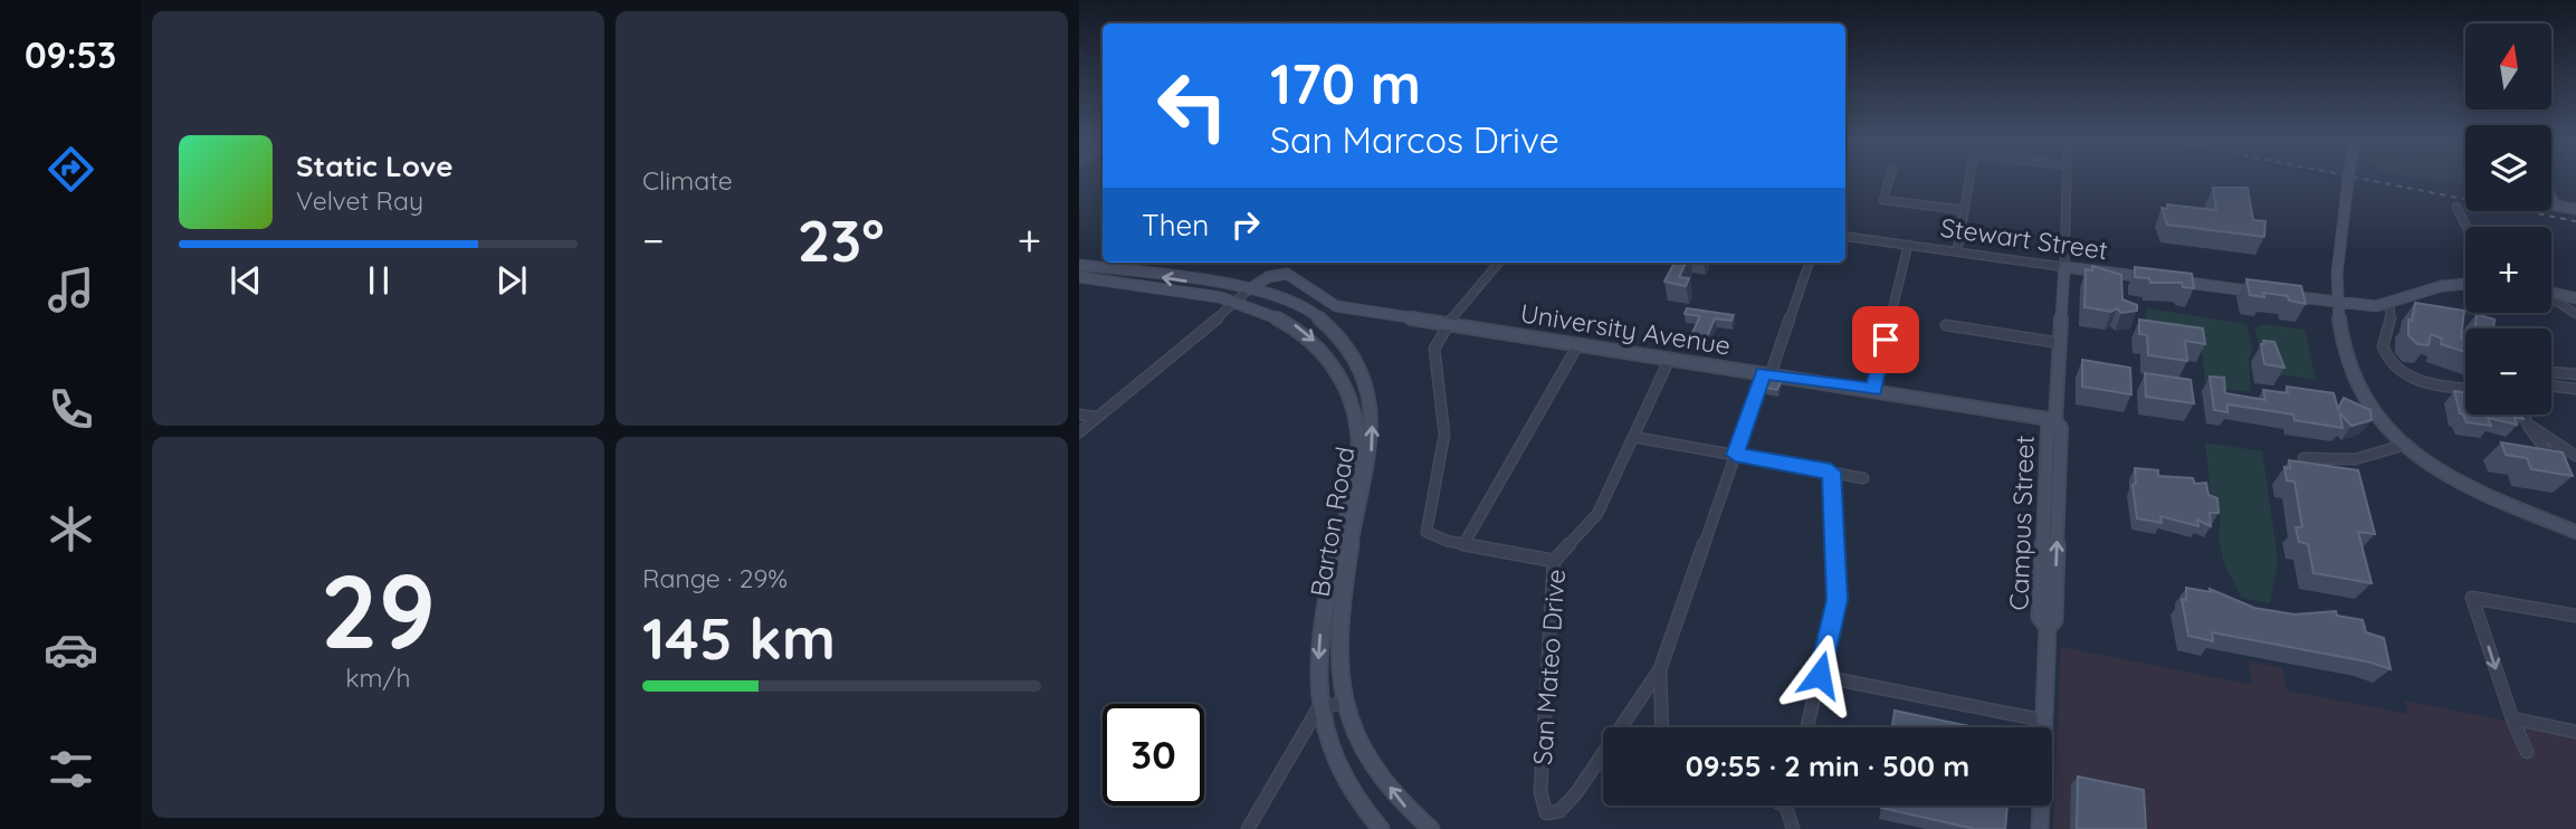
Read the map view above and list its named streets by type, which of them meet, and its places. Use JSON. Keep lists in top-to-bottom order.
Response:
{
  "streets": {
    "main road": [
      "Stewart Street",
      "University Avenue",
      "Barton Road",
      "Campus Street"
    ],
    "street": ["San Mateo Drive"]
  },
  "crossings": [
    ["Stewart Street", "Campus Street"],
    ["University Avenue", "Barton Road"],
    ["University Avenue", "Campus Street"],
    ["University Avenue", "San Mateo Drive"]
  ],
  "north": "top",
  "page": {
    "tabs": "09:53",
    "tile": [
      "Climate",
      ["29", "km/h"],
      ["Range · 29%", "145 km"]
    ],
    "map_buttons": ["+", "−"],
    "turn": ["170 m", "San Marcos Drive"],
    "song": ["Static Love", "Velvet Ray"],
    "then": "Then",
    "heat": ["−", "23°", "+"],
    "limit": "30",
    "trip": "09:55 · 2 min · 500 m"
  }
}
